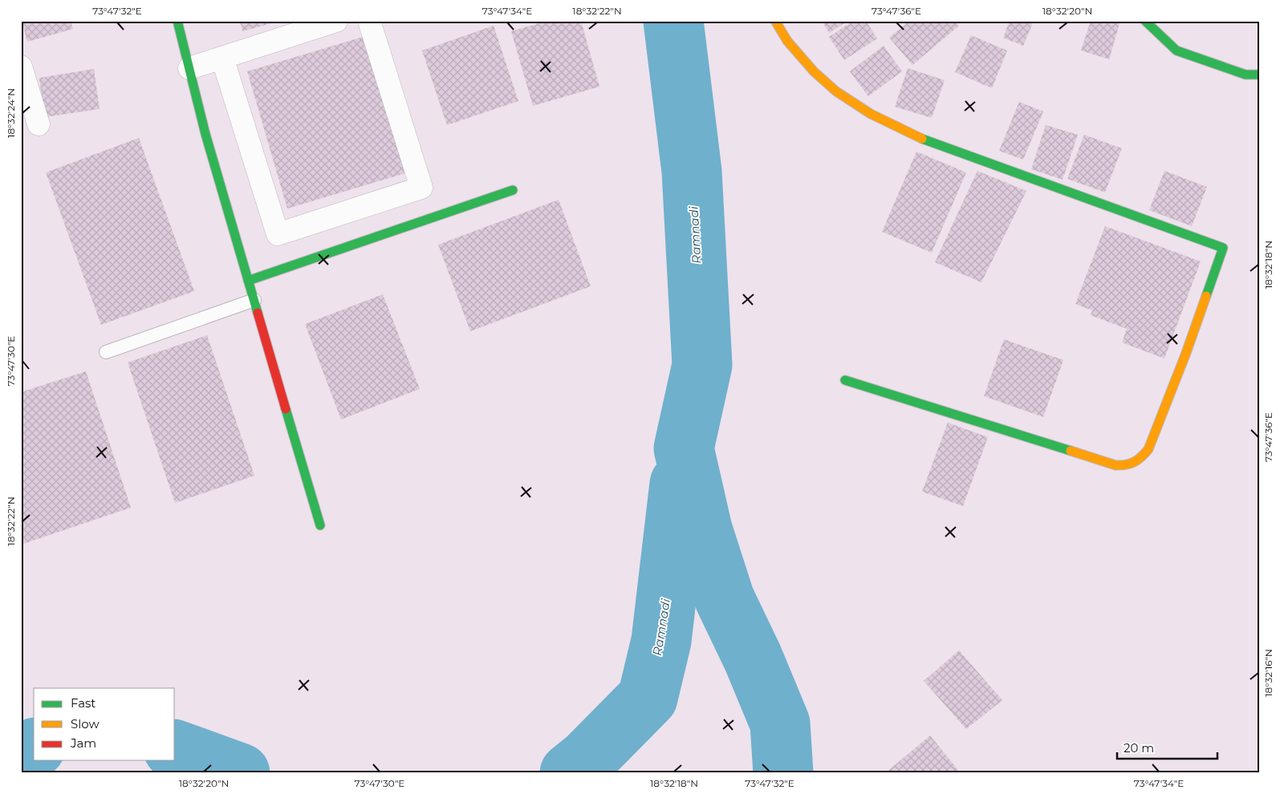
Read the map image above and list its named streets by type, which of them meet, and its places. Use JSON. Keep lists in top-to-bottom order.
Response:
{
  "water": ["Ramnadi"],
  "legend": ["Fast", "Slow", "Jam"],
  "scale_bar": "20 m",
  "coordinates": [
    "73°47'32\"E",
    "73°47'34\"E",
    "18°32'22\"N",
    "73°47'36\"E",
    "18°32'20\"N",
    "18°32'24\"N",
    "18°32'18\"N",
    "73°47'30\"E",
    "18°32'16\"N"
  ]
}
